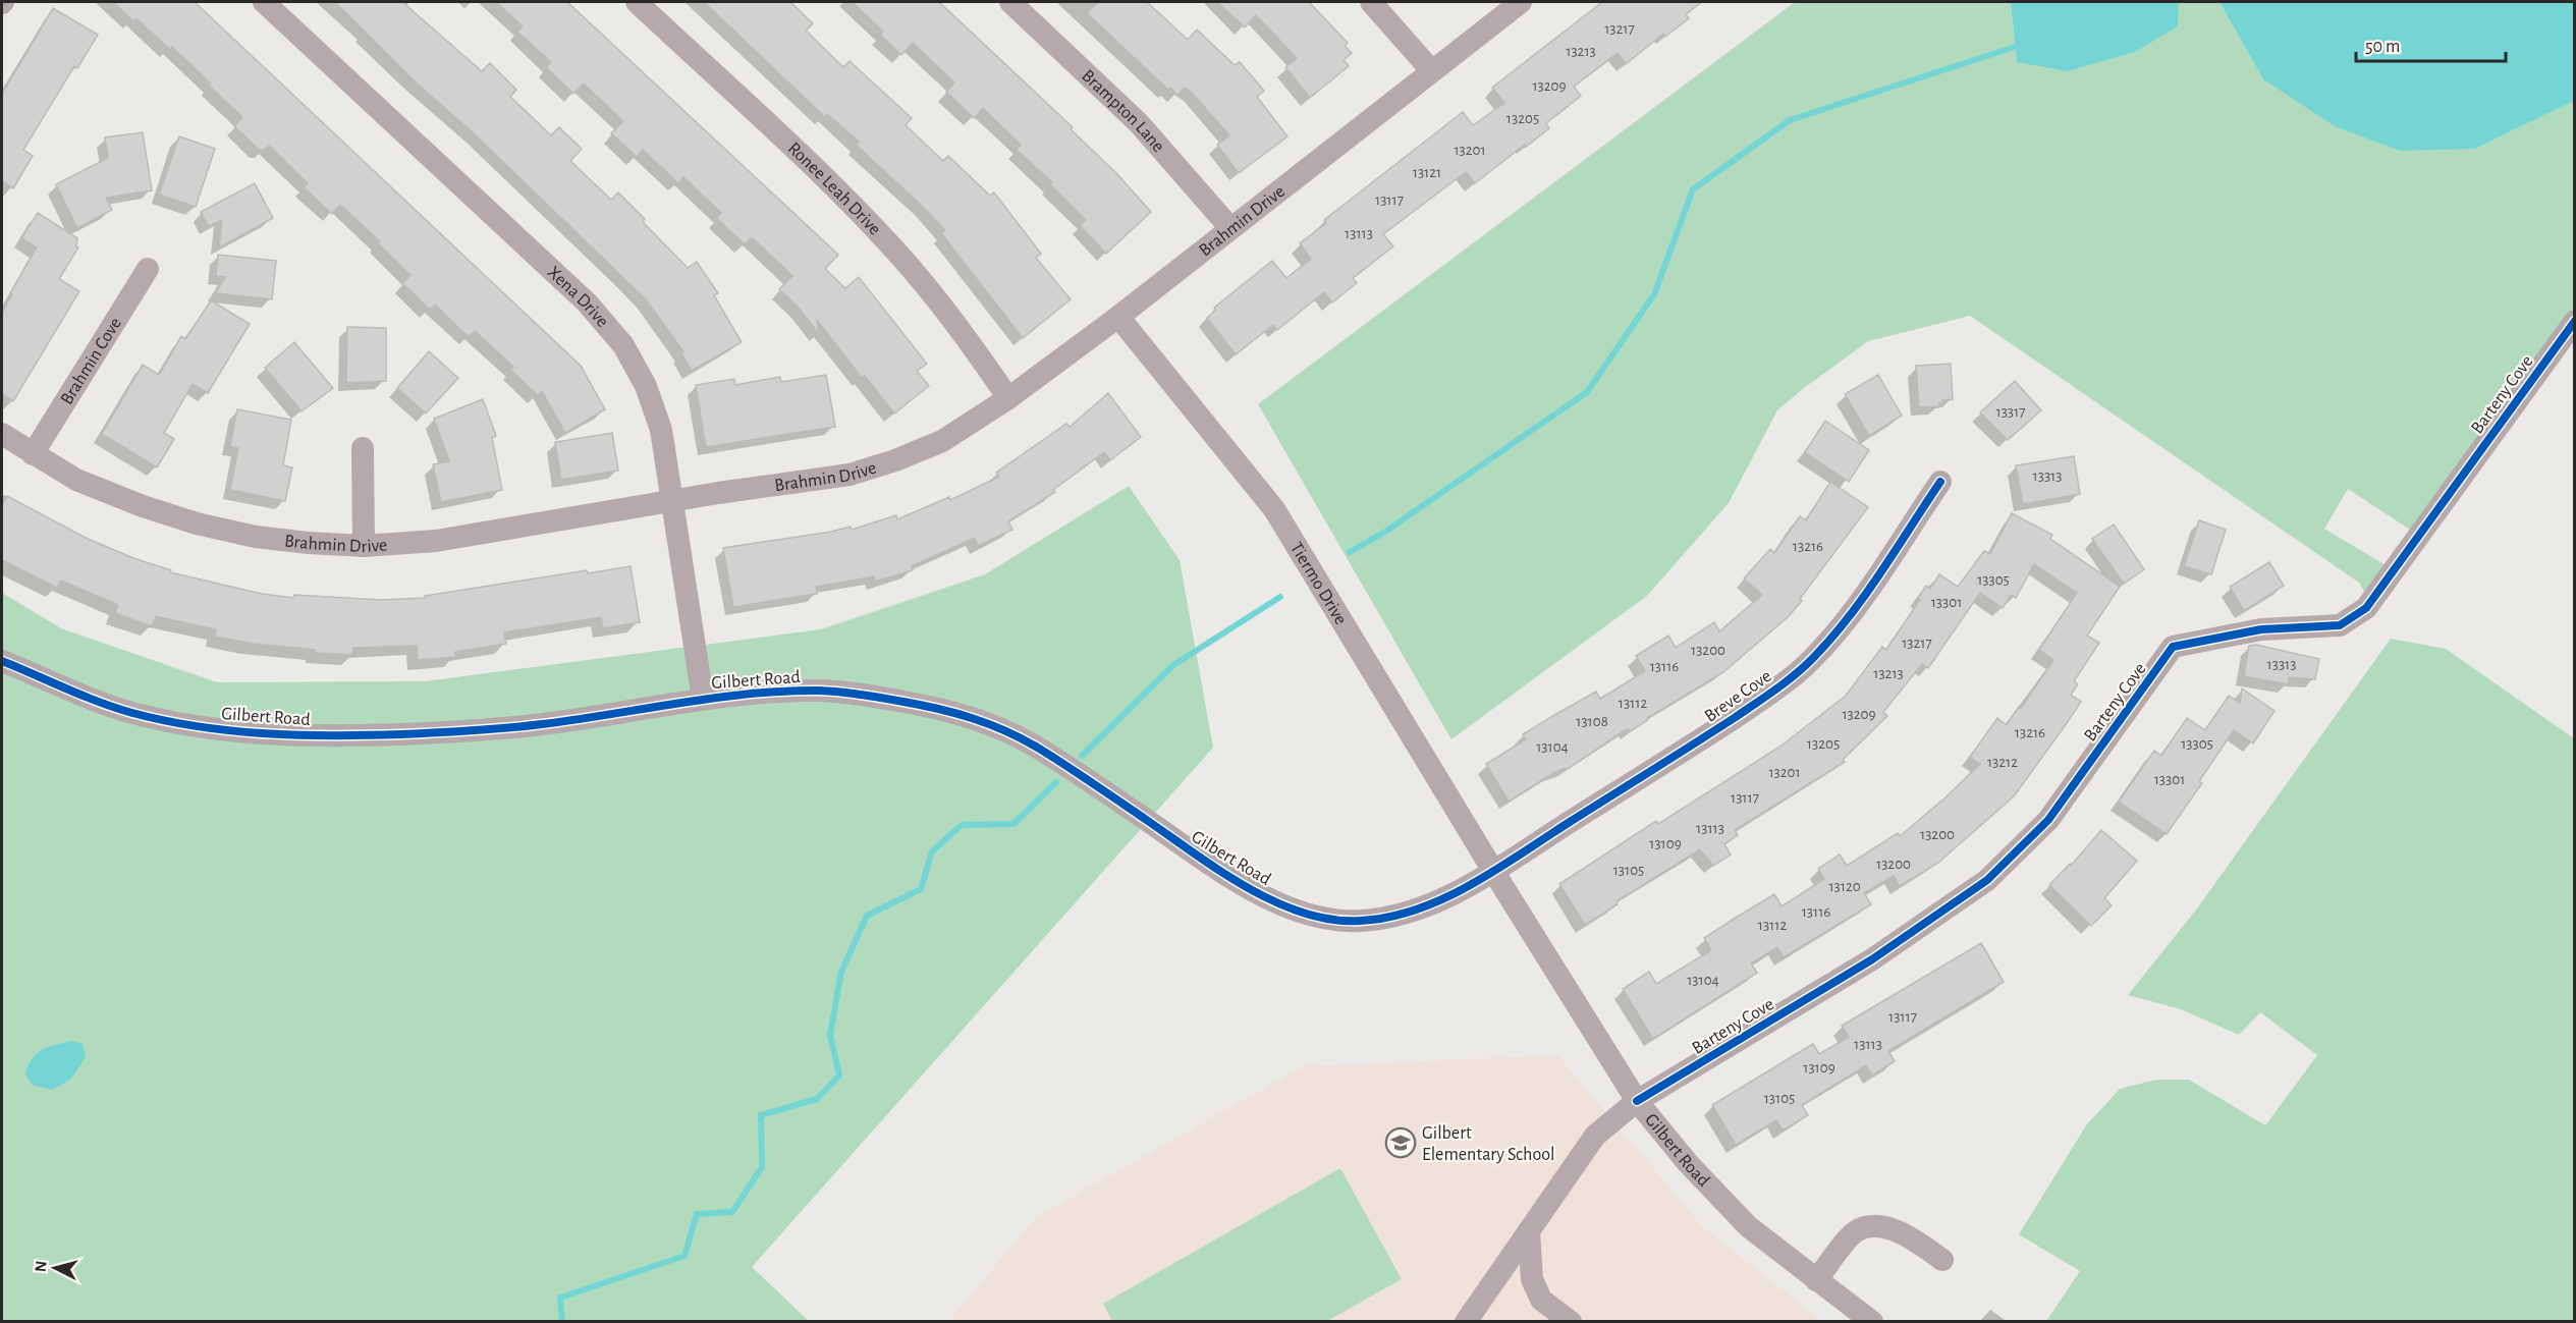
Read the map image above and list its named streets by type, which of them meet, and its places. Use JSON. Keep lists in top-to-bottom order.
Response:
{
  "streets": {
    "street": [
      "Brampton Lane",
      "Ronee Leah Drive",
      "Brahmin Drive",
      "Xena Drive",
      "Brahmin Cove",
      "Barteny Cove",
      "Tiermo Drive",
      "Gilbert Road",
      "Breve Cove"
    ]
  },
  "crossings": [
    ["Brampton Lane", "Brahmin Drive"],
    ["Ronee Leah Drive", "Brahmin Drive"],
    ["Brahmin Drive", "Xena Drive"],
    ["Brahmin Drive", "Brahmin Cove"],
    ["Brahmin Drive", "Tiermo Drive"],
    ["Xena Drive", "Gilbert Road"],
    ["Barteny Cove", "Gilbert Road"],
    ["Tiermo Drive", "Gilbert Road"],
    ["Tiermo Drive", "Breve Cove"],
    ["Gilbert Road", "Breve Cove"]
  ],
  "places": {
    "school or university": ["Gilbert Elementary School"]
  },
  "house_numbers": [
    "13217",
    "13213",
    "13209",
    "13205",
    "13201",
    "13121",
    "13117",
    "13113",
    "13317",
    "13313",
    "13216",
    "13305",
    "13301",
    "13217",
    "13200",
    "13313",
    "13116",
    "13213",
    "13112",
    "13209",
    "13108",
    "13216",
    "13205",
    "13305",
    "13104",
    "13212",
    "13201",
    "13301",
    "13117",
    "13113",
    "13200",
    "13109",
    "13200",
    "13105",
    "13120",
    "13116",
    "13112",
    "13104",
    "13117",
    "13113",
    "13109",
    "13105"
  ],
  "scale_bar": "50 m",
  "north": "left"
}
